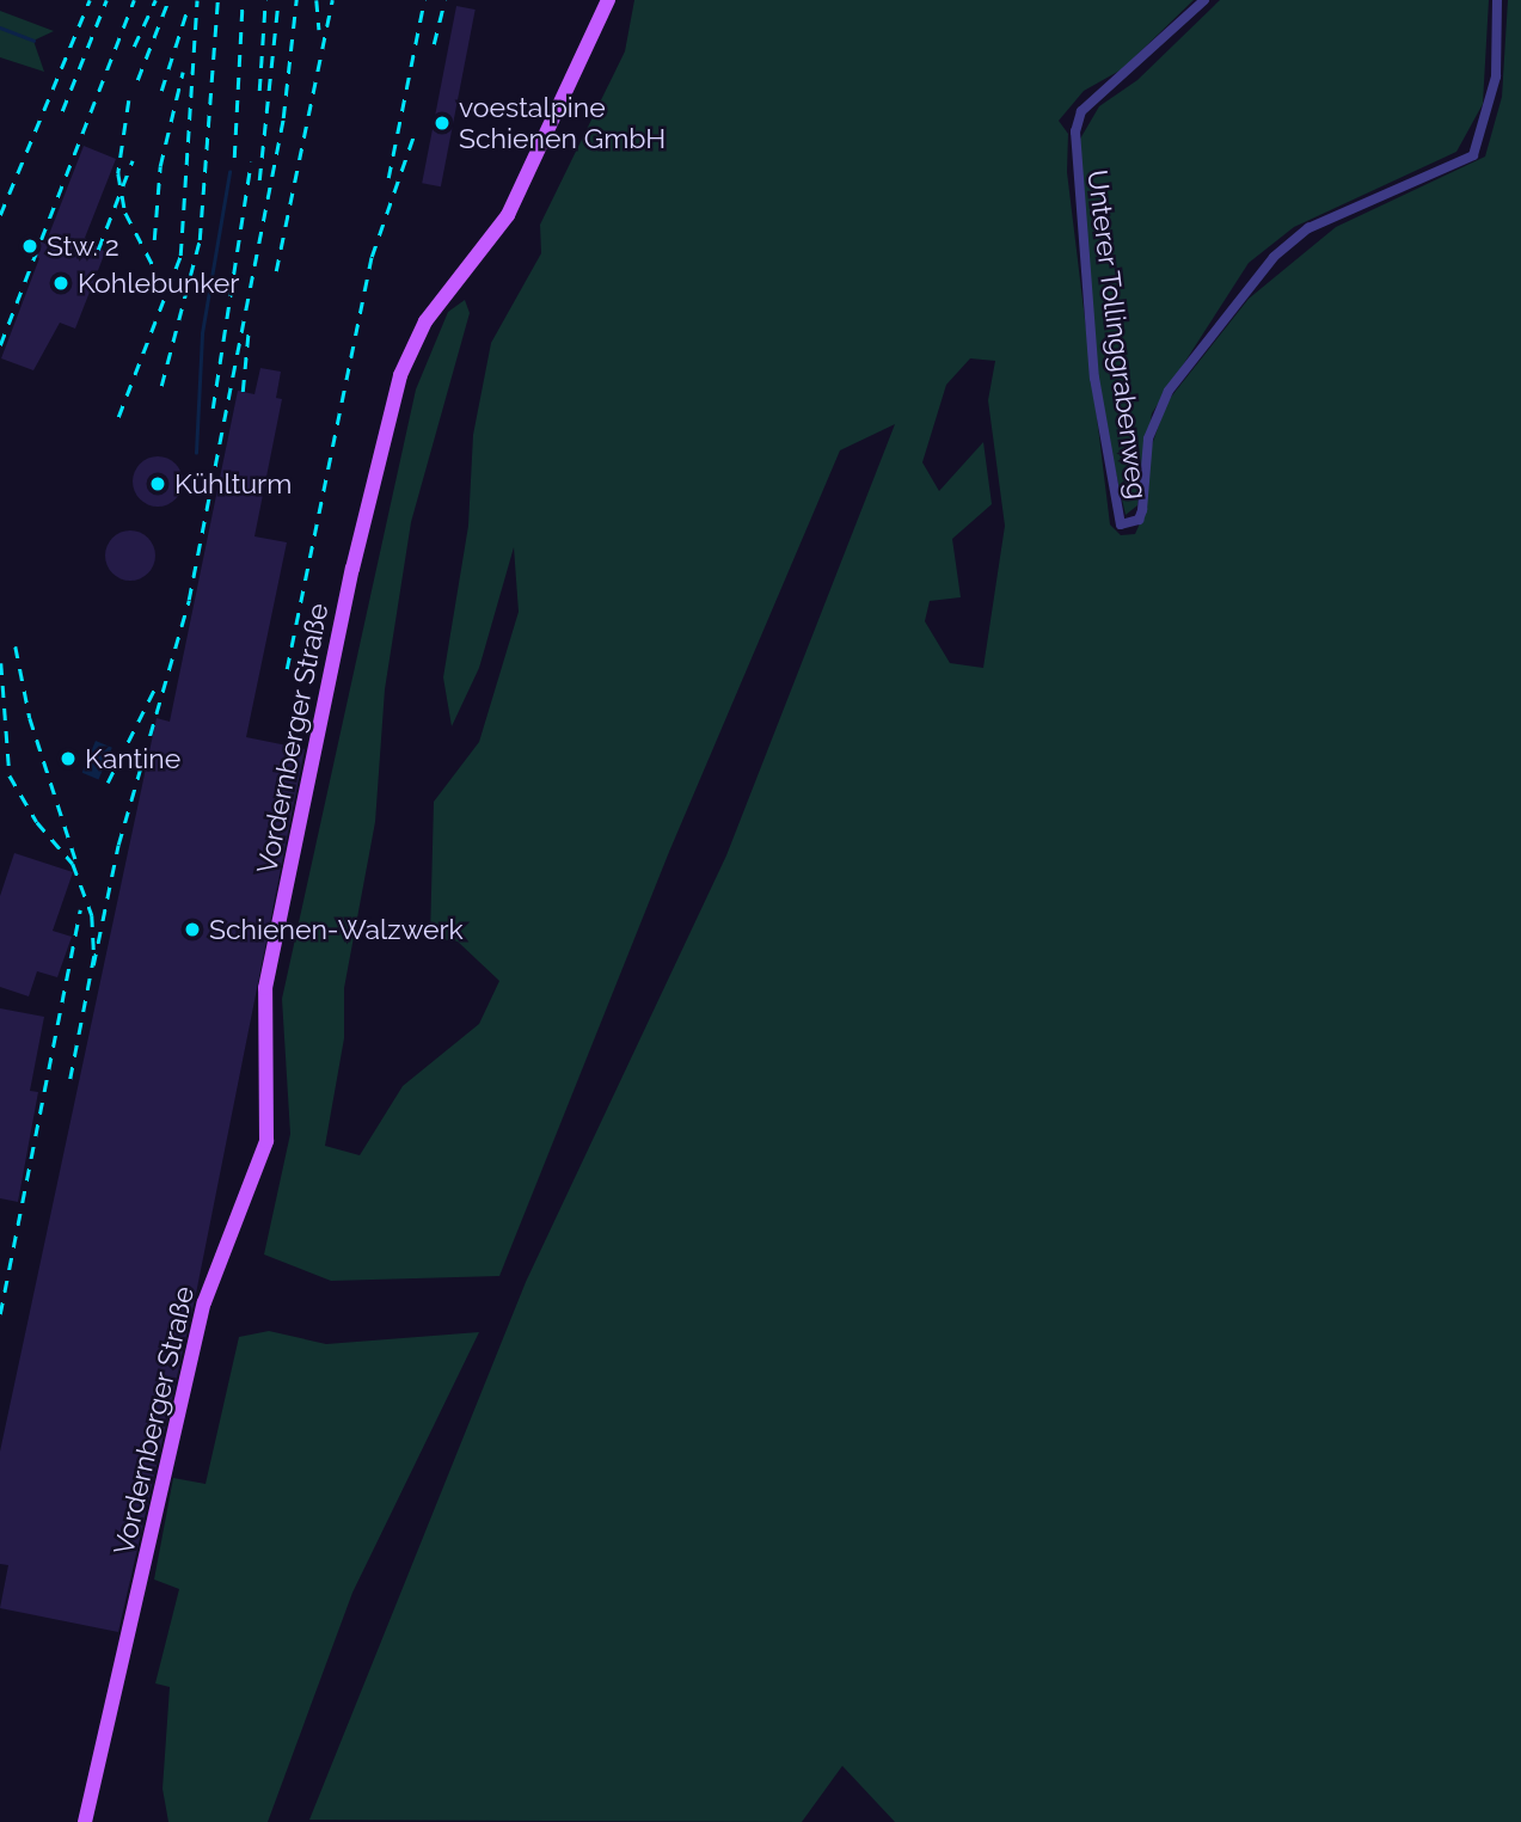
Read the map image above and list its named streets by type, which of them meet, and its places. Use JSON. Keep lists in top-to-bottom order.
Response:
{
  "streets": {
    "main road": ["Vordernberger Straße"],
    "street": ["Unterer Tollinggrabenweg"]
  },
  "places": [
    "voestalpine Schienen GmbH",
    "Stw. 2",
    "Kohlebunker",
    "Kühlturm",
    "Kantine",
    "Schienen-Walzwerk"
  ]
}
